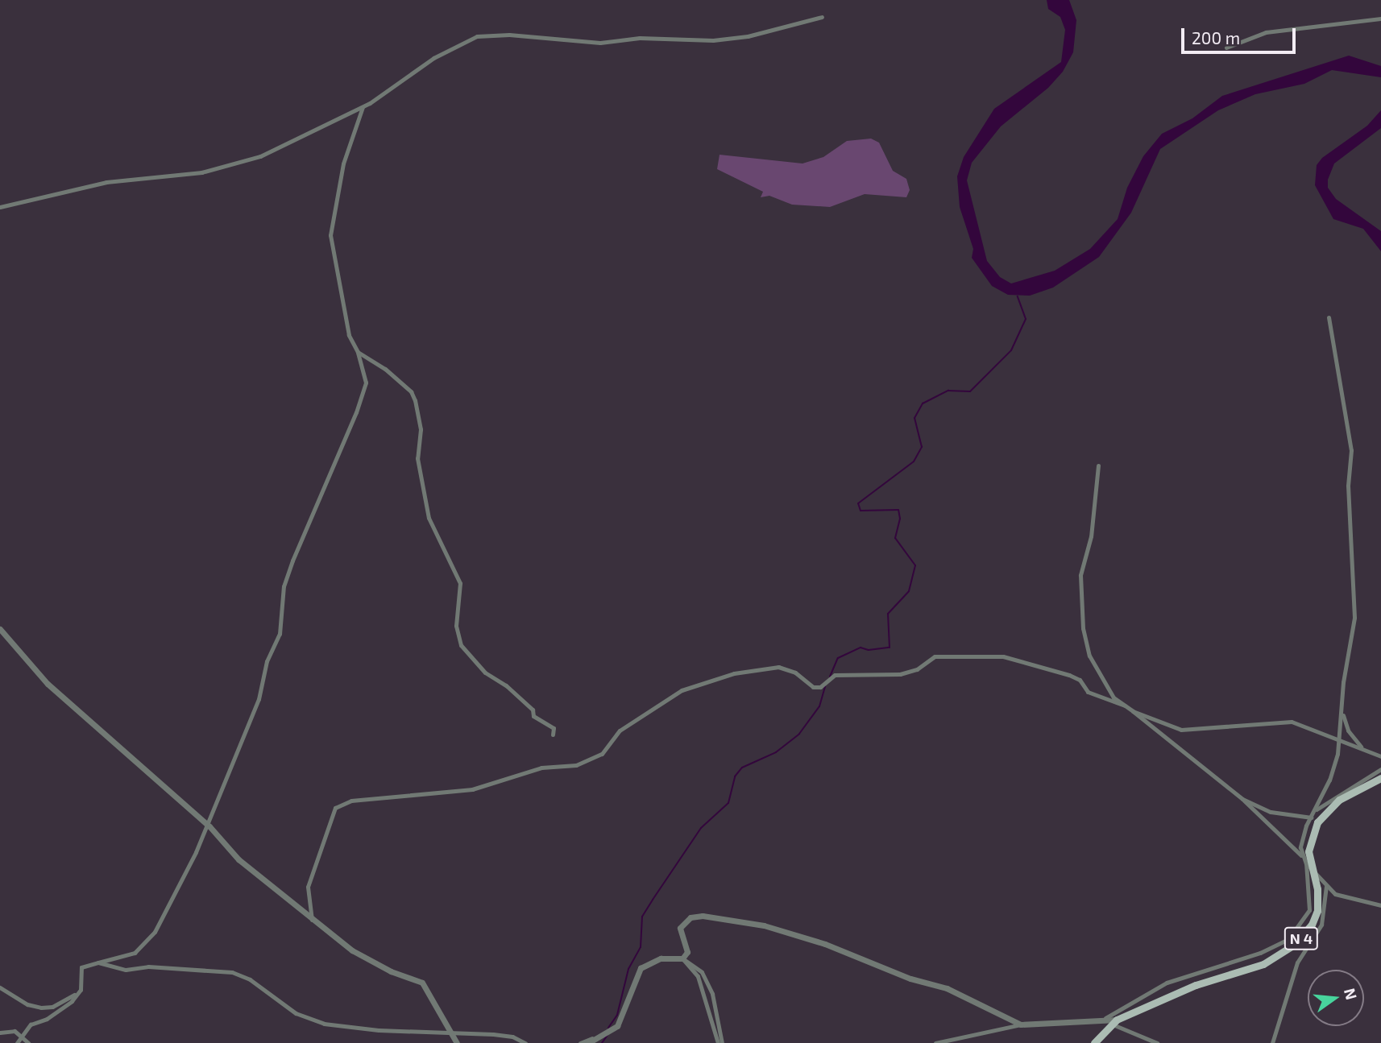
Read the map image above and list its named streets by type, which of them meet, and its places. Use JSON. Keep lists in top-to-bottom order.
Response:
{
  "streets": {
    "main road": ["N 4"]
  },
  "scale_bar": "200 m",
  "north": "right"
}
